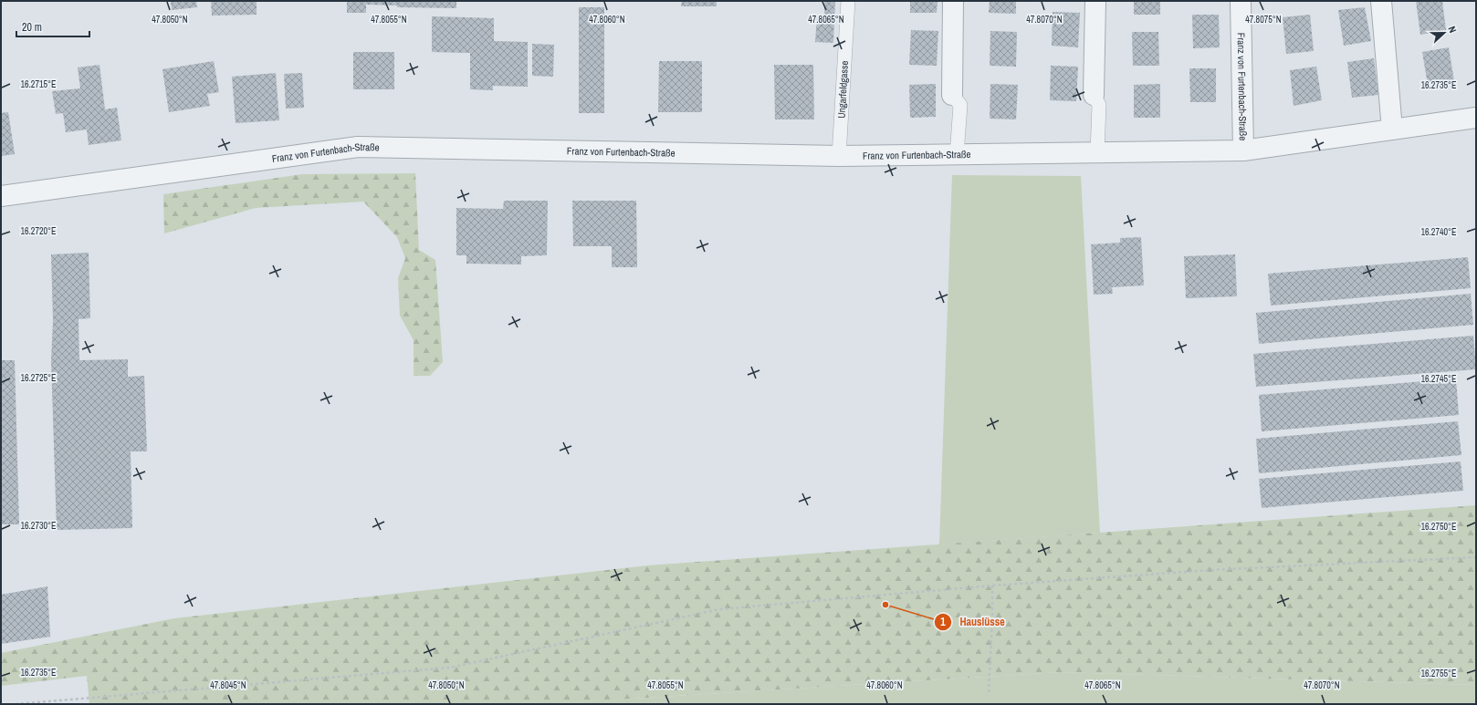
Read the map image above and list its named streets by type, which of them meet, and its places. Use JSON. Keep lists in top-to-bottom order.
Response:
{
  "streets": {
    "street": ["Franz von Furtenbach-Straße"],
    "lane": ["Ungarfeldgasse"]
  },
  "crossings": [
    ["Franz von Furtenbach-Straße", "Ungarfeldgasse"]
  ],
  "places": ["Hauslüsse"],
  "scale_bar": "20 m",
  "north": "right",
  "coordinates": [
    "47.8050°N",
    "47.8055°N",
    "47.8060°N",
    "47.8065°N",
    "47.8070°N",
    "47.8075°N",
    "16.2715°E",
    "16.2735°E",
    "16.2720°E",
    "16.2740°E",
    "16.2725°E",
    "16.2745°E",
    "16.2730°E",
    "16.2750°E",
    "16.2755°E",
    "47.8045°N"
  ]
}
